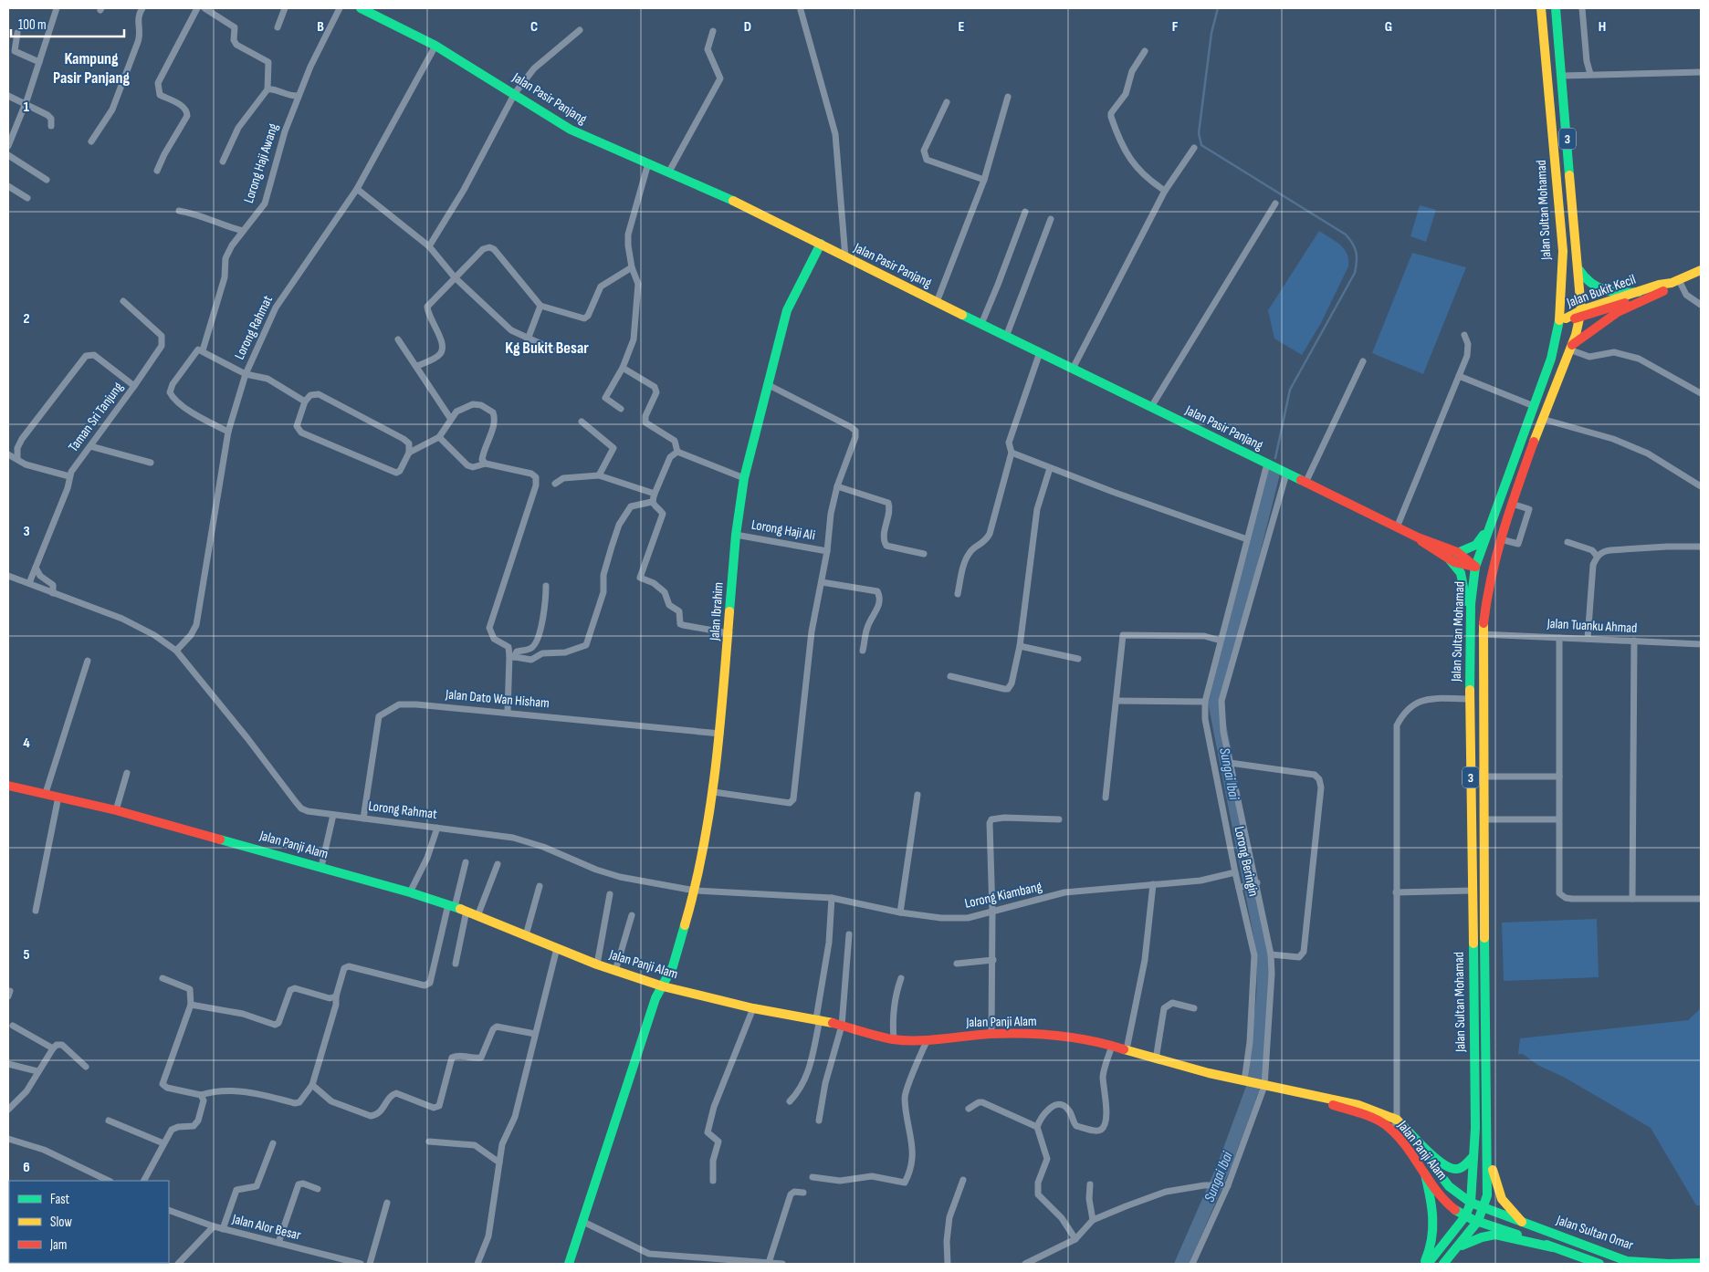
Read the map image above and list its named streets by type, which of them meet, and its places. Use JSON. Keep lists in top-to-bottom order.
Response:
{
  "streets": {
    "main road": [
      "Jalan Pasir Panjang",
      "3",
      "Jalan Sultan Mohamad",
      "Jalan Bukit Kecil",
      "Jalan Ibrahim",
      "Jalan Panji Alam",
      "Jalan Sultan Omar"
    ],
    "street": [
      "Lorong Haji Awang",
      "Lorong Rahmat",
      "Taman Sri Tanjung",
      "Lorong Haji Ali",
      "Jalan Tuanku Ahmad",
      "Jalan Dato Wan Hisham",
      "Lorong Beringin",
      "Lorong Kiambang",
      "Jalan Alor Besar"
    ]
  },
  "crossings": [
    ["Jalan Pasir Panjang", "Jalan Sultan Mohamad"],
    ["Jalan Pasir Panjang", "Lorong Rahmat"],
    ["Jalan Pasir Panjang", "Jalan Ibrahim"],
    ["Jalan Pasir Panjang", "Lorong Beringin"],
    ["3", "Jalan Sultan Mohamad"],
    ["3", "Jalan Bukit Kecil"],
    ["3", "Jalan Panji Alam"],
    ["3", "Jalan Sultan Omar"],
    ["Jalan Sultan Mohamad", "Jalan Bukit Kecil"],
    ["Jalan Sultan Mohamad", "Jalan Tuanku Ahmad"],
    ["Jalan Sultan Mohamad", "Jalan Panji Alam"],
    ["Jalan Sultan Mohamad", "Jalan Sultan Omar"],
    ["Lorong Rahmat", "Taman Sri Tanjung"],
    ["Lorong Rahmat", "Jalan Ibrahim"],
    ["Lorong Rahmat", "Jalan Dato Wan Hisham"],
    ["Lorong Rahmat", "Lorong Kiambang"],
    ["Lorong Haji Ali", "Jalan Ibrahim"],
    ["Jalan Ibrahim", "Jalan Dato Wan Hisham"],
    ["Jalan Ibrahim", "Jalan Panji Alam"],
    ["Jalan Ibrahim", "Lorong Kiambang"],
    ["Jalan Panji Alam", "Lorong Beringin"],
    ["Jalan Panji Alam", "Jalan Sultan Omar"],
    ["Lorong Beringin", "Lorong Kiambang"]
  ],
  "districts": ["Kampung Pasir Panjang", "Kg Bukit Besar"],
  "water": ["Sungai Ibai"],
  "legend": ["Fast", "Slow", "Jam"],
  "scale_bar": "100 m",
  "grid": {
    "columns": [
      "B",
      "C",
      "D",
      "E",
      "F",
      "G",
      "H"
    ],
    "rows": [
      "1",
      "2",
      "3",
      "4",
      "5",
      "6"
    ]
  }
}
